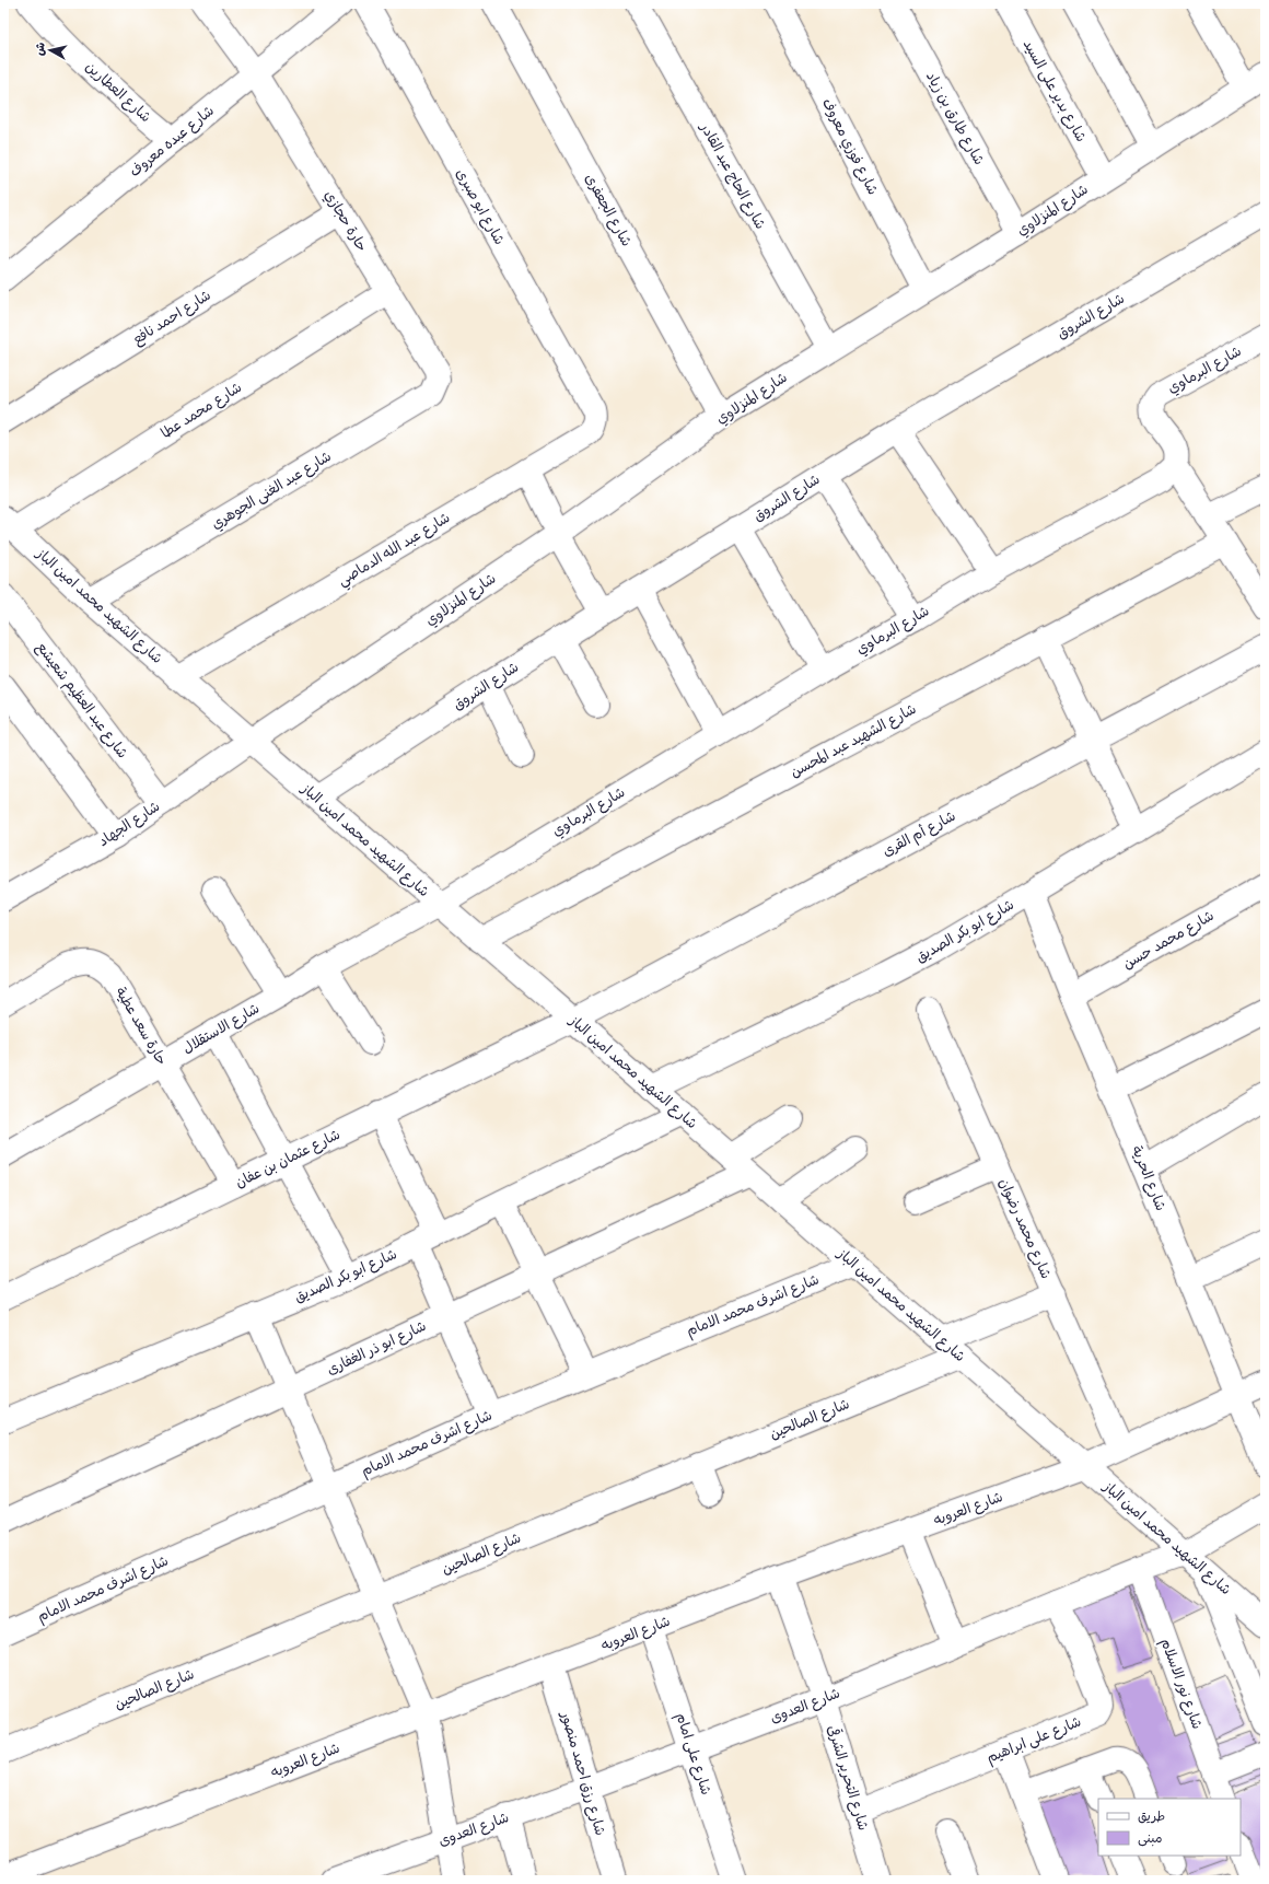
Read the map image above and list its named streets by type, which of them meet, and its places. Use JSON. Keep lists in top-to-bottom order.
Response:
{
  "streets": {
    "street": [
      "شارع بدير على السيد",
      "شارع العطارين",
      "شارع طارق بن زياد",
      "شارع عبده معروف",
      "شارع فوزي معروف",
      "شارع الحاج عبد القادر",
      "شارع ابو صبرى",
      "شارع الجعفرى",
      "شارع المنزلاوي",
      "حارة حجازي",
      "شارع الشروق",
      "شارع احمد نافع",
      "شارع البرماوي",
      "شارع محمد عطا",
      "شارع عبد الغنى الجوهري",
      "شارع عبد الله الدماصي",
      "شارع الشهيد محمد امين الباز",
      "شارع عبد العظيم شعيشع",
      "شارع الشهيد عبد المحسن",
      "شارع الجهاد",
      "شارع أم القرى",
      "شارع ابو بكر الصديق",
      "شارع محمد حسن",
      "حارة سعد عطية",
      "شارع الاستقلال",
      "شارع عثمان بن عفان",
      "شارع الحرية",
      "شارع محمد رضوان",
      "شارع اشرف محمد الامام",
      "شارع ابو ذر الغفارى",
      "شارع الصالحين",
      "شارع العروبه",
      "شارع نور الاسلام",
      "شارع العدوى",
      "شارع على ابراهيم",
      "شارع على امام",
      "شارع رزق احمد منصور",
      "شارع التحرير الشرقى"
    ]
  },
  "crossings": [
    ["شارع بدير على السيد", "شارع المنزلاوي"],
    ["شارع العطارين", "شارع عبده معروف"],
    ["شارع طارق بن زياد", "شارع المنزلاوي"],
    ["شارع عبده معروف", "حارة حجازي"],
    ["شارع فوزي معروف", "شارع المنزلاوي"],
    ["شارع الحاج عبد القادر", "شارع المنزلاوي"],
    ["شارع ابو صبرى", "شارع عبد الله الدماصي"],
    ["شارع الجعفرى", "شارع المنزلاوي"],
    ["شارع المنزلاوي", "شارع الشهيد محمد امين الباز"],
    ["شارع المنزلاوي", "شارع الجهاد"],
    ["حارة حجازي", "شارع احمد نافع"],
    ["حارة حجازي", "شارع محمد عطا"],
    ["حارة حجازي", "شارع عبد الغنى الجوهري"],
    ["شارع الشروق", "شارع الشهيد محمد امين الباز"],
    ["شارع البرماوي", "شارع الشهيد محمد امين الباز"],
    ["شارع البرماوي", "شارع الاستقلال"],
    ["شارع محمد عطا", "شارع الشهيد محمد امين الباز"],
    ["شارع عبد الغنى الجوهري", "شارع الشهيد محمد امين الباز"],
    ["شارع عبد الله الدماصي", "شارع الشهيد محمد امين الباز"],
    ["شارع الشهيد محمد امين الباز", "شارع الشهيد عبد المحسن"],
    ["شارع الشهيد محمد امين الباز", "شارع الجهاد"],
    ["شارع الشهيد محمد امين الباز", "شارع أم القرى"],
    ["شارع الشهيد محمد امين الباز", "شارع ابو بكر الصديق"],
    ["شارع الشهيد محمد امين الباز", "شارع الاستقلال"],
    ["شارع الشهيد محمد امين الباز", "شارع عثمان بن عفان"],
    ["شارع الشهيد محمد امين الباز", "شارع اشرف محمد الامام"],
    ["شارع الشهيد محمد امين الباز", "شارع ابو ذر الغفارى"],
    ["شارع الشهيد محمد امين الباز", "شارع الصالحين"],
    ["شارع الشهيد محمد امين الباز", "شارع العروبه"],
    ["شارع الشهيد محمد امين الباز", "شارع العدوى"],
    ["شارع عبد العظيم شعيشع", "شارع الجهاد"],
    ["شارع أم القرى", "شارع عثمان بن عفان"],
    ["شارع ابو بكر الصديق", "شارع الحرية"],
    ["شارع محمد حسن", "شارع الحرية"],
    ["حارة سعد عطية", "شارع الاستقلال"],
    ["حارة سعد عطية", "شارع عثمان بن عفان"],
    ["شارع الحرية", "شارع العروبه"],
    ["شارع محمد رضوان", "شارع العروبه"],
    ["شارع العروبه", "شارع على امام"],
    ["شارع العروبه", "شارع رزق احمد منصور"],
    ["شارع العروبه", "شارع التحرير الشرقى"],
    ["شارع نور الاسلام", "شارع العدوى"],
    ["شارع العدوى", "شارع على ابراهيم"],
    ["شارع العدوى", "شارع على امام"],
    ["شارع العدوى", "شارع رزق احمد منصور"],
    ["شارع العدوى", "شارع التحرير الشرقى"],
    ["شارع على ابراهيم", "شارع التحرير الشرقى"]
  ],
  "legend": ["طريق", "مبنى"],
  "north": "left"
}
